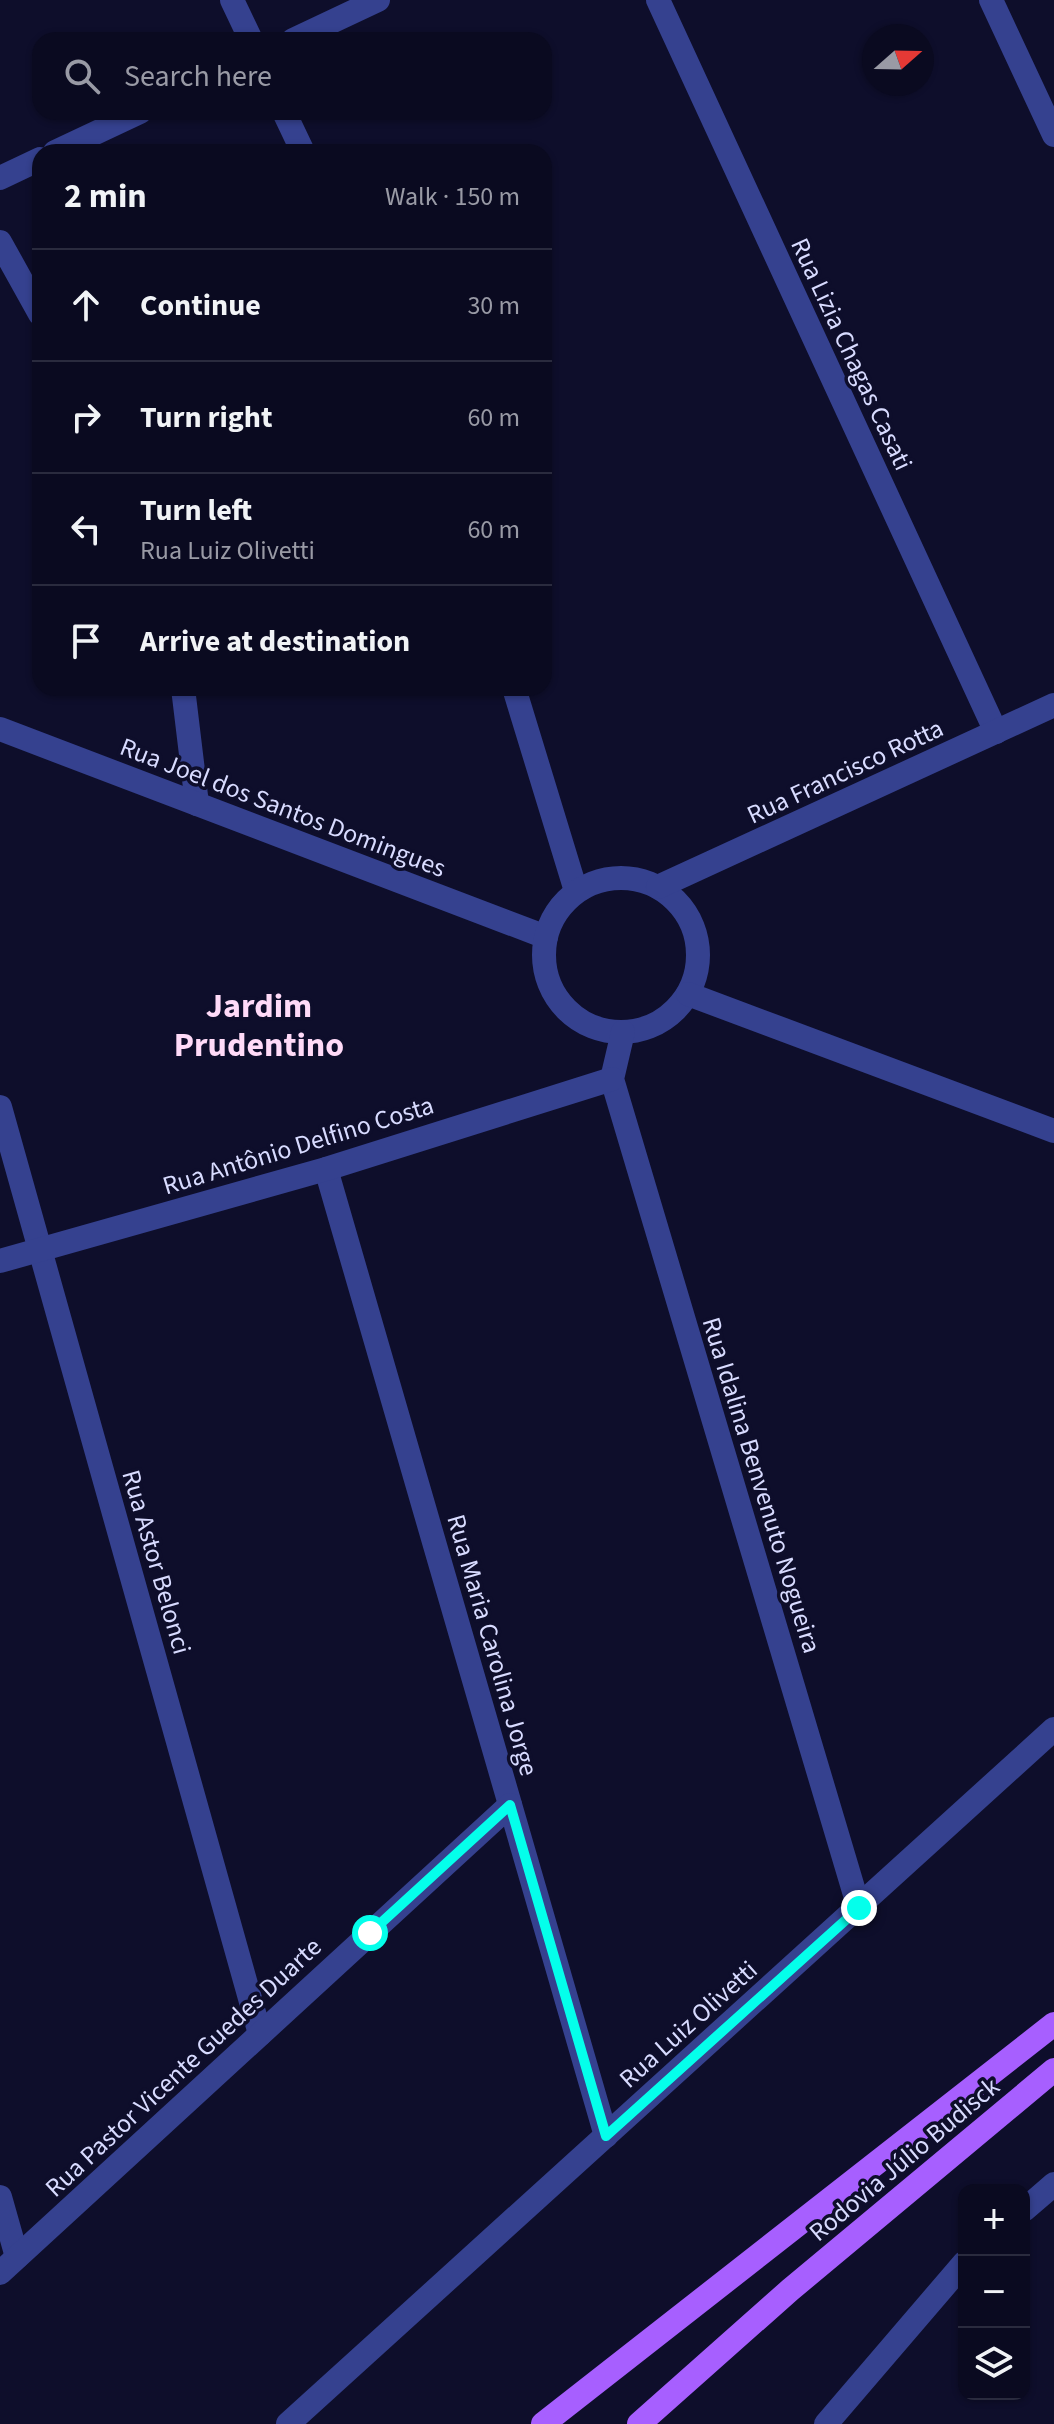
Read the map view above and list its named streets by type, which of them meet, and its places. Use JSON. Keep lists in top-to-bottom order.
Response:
{
  "streets": {
    "main road": ["Rodovia Júlio Budisck"],
    "street": [
      "Rua Lizia Chagas Casati",
      "Rua Francisco Rotta",
      "Rua Joel dos Santos Domingues",
      "Rua Antônio Delfino Costa",
      "Rua Idalina Benvenuto Nogueira",
      "Rua Astor Belonci",
      "Rua Maria Carolina Jorge",
      "Rua Luiz Olivetti",
      "Rua Pastor Vicente Guedes Duarte"
    ]
  },
  "crossings": [
    ["Rua Lizia Chagas Casati", "Rua Francisco Rotta"],
    ["Rua Francisco Rotta", "Rua Joel dos Santos Domingues"],
    ["Rua Antônio Delfino Costa", "Rua Idalina Benvenuto Nogueira"],
    ["Rua Antônio Delfino Costa", "Rua Astor Belonci"],
    ["Rua Antônio Delfino Costa", "Rua Maria Carolina Jorge"],
    ["Rua Idalina Benvenuto Nogueira", "Rua Luiz Olivetti"],
    ["Rua Astor Belonci", "Rua Pastor Vicente Guedes Duarte"],
    ["Rua Maria Carolina Jorge", "Rua Luiz Olivetti"],
    ["Rua Maria Carolina Jorge", "Rua Pastor Vicente Guedes Duarte"]
  ],
  "districts": ["Jardim Prudentino"],
  "north": "right",
  "page": {
    "search": "Search here",
    "heading": ["2 min", "Walk · 150 m"],
    "list": [
      ["Continue", "30 m"],
      ["Turn right", "60 m"],
      ["Turn left", "Rua Luiz Olivetti", "60 m"],
      "Arrive at destination"
    ],
    "map_buttons": ["+", "−"]
  }
}
